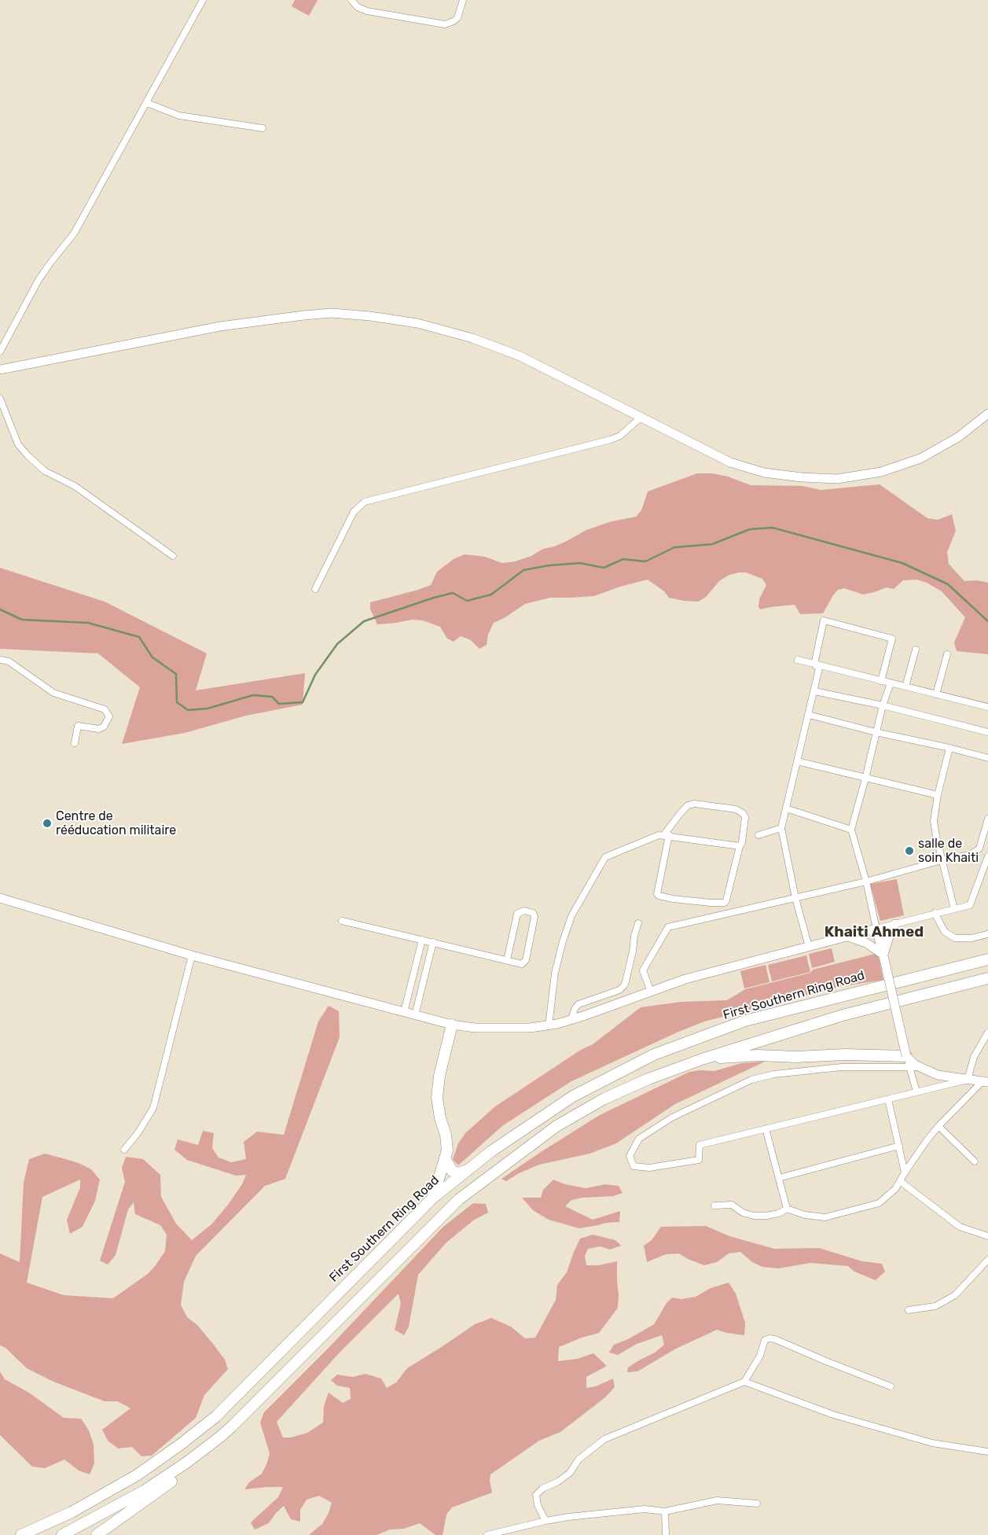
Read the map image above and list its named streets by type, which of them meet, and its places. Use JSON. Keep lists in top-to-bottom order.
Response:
{
  "streets": {
    "highway": ["First Southern Ring Road"]
  },
  "districts": ["Khaiti Ahmed"],
  "places": ["Centre de rééducation militaire", "salle de soin Khaiti"]
}
